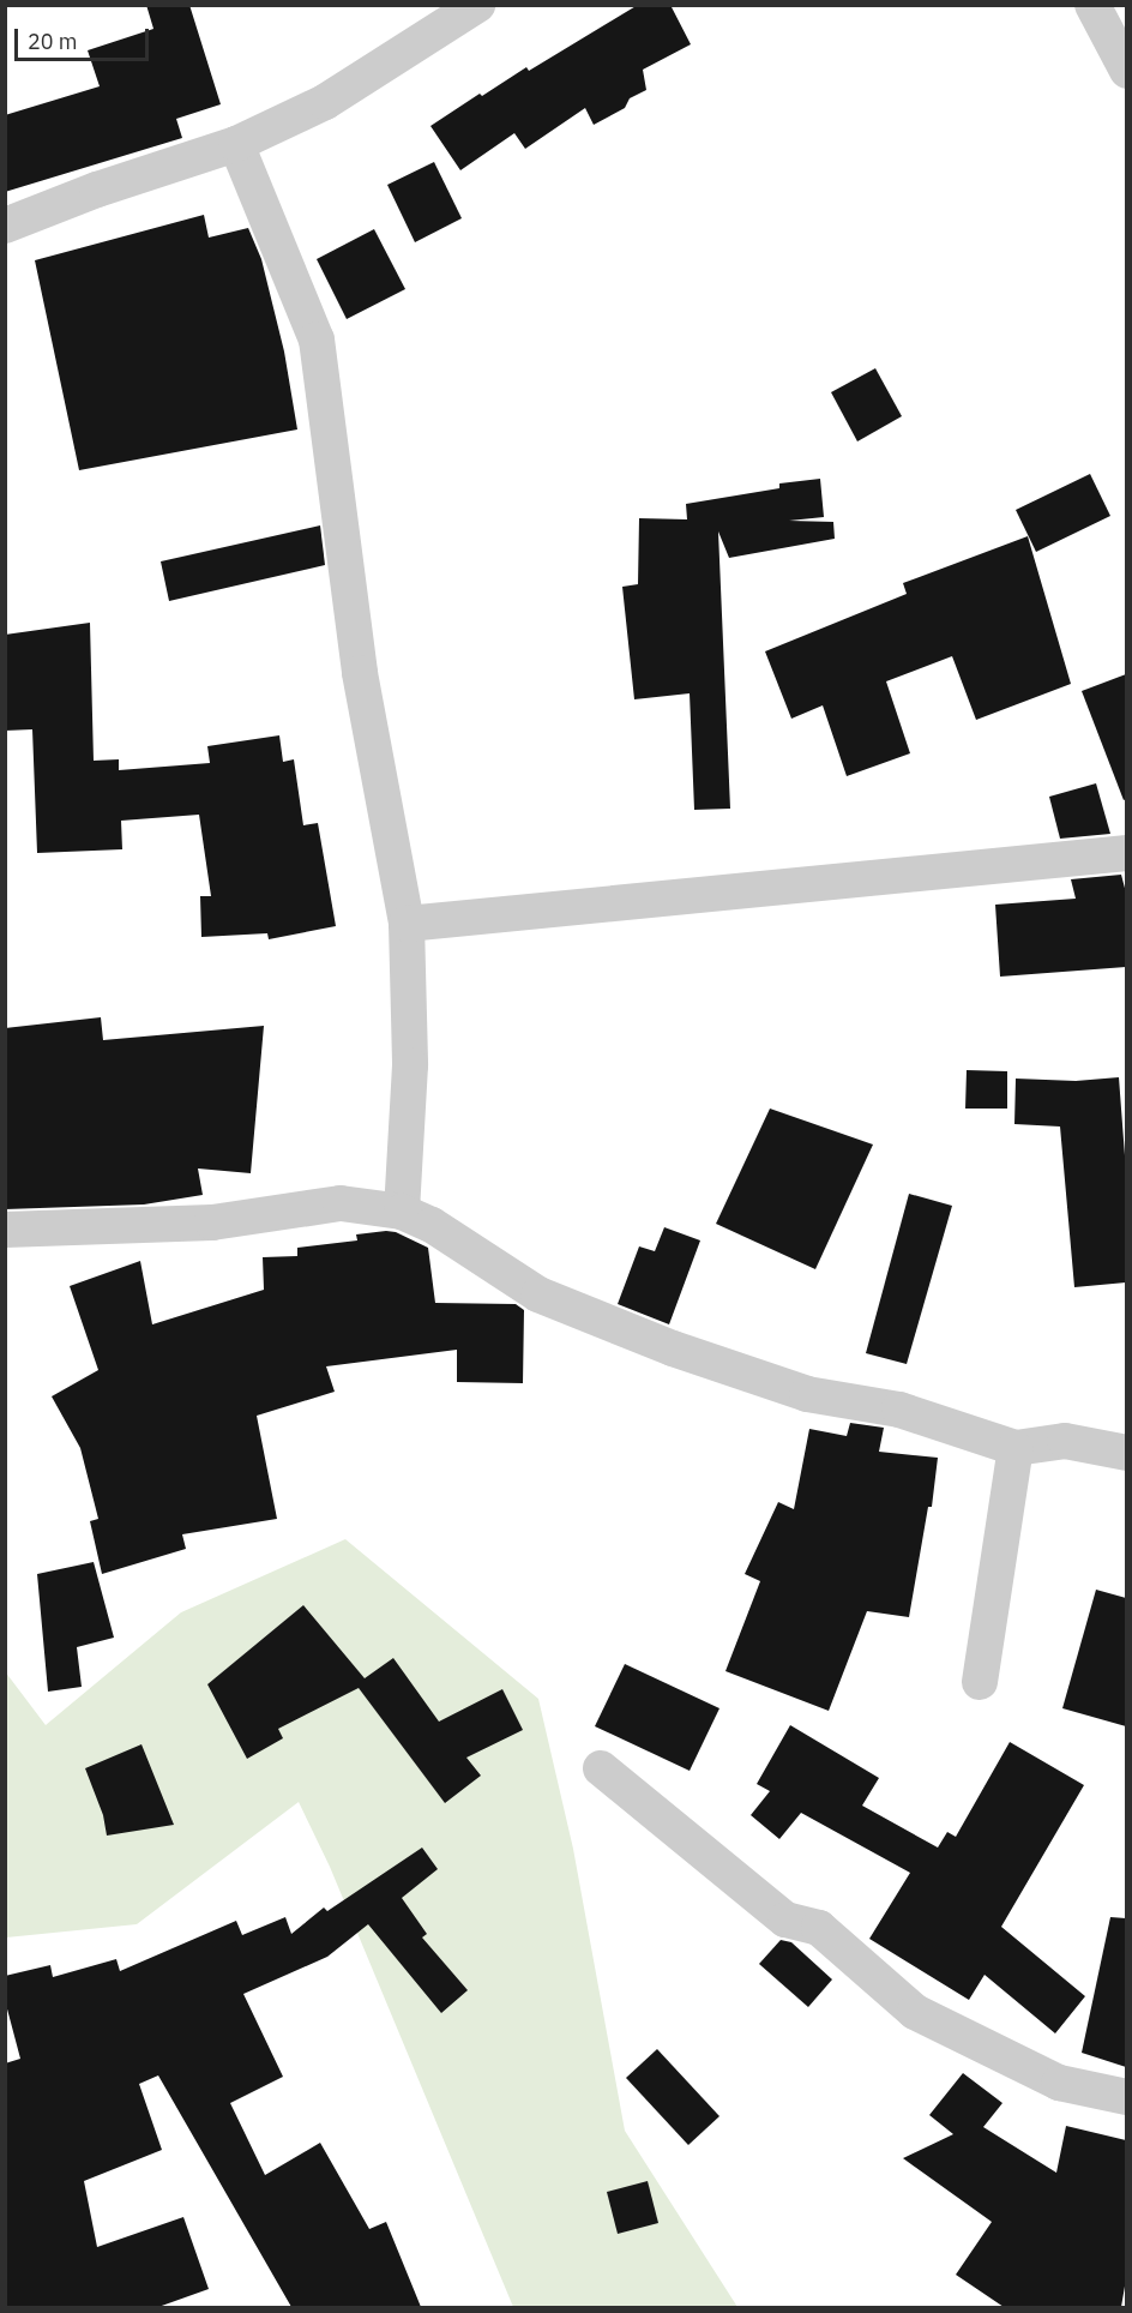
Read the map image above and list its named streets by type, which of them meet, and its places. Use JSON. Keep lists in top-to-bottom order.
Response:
{
  "scale_bar": "20 m"
}
